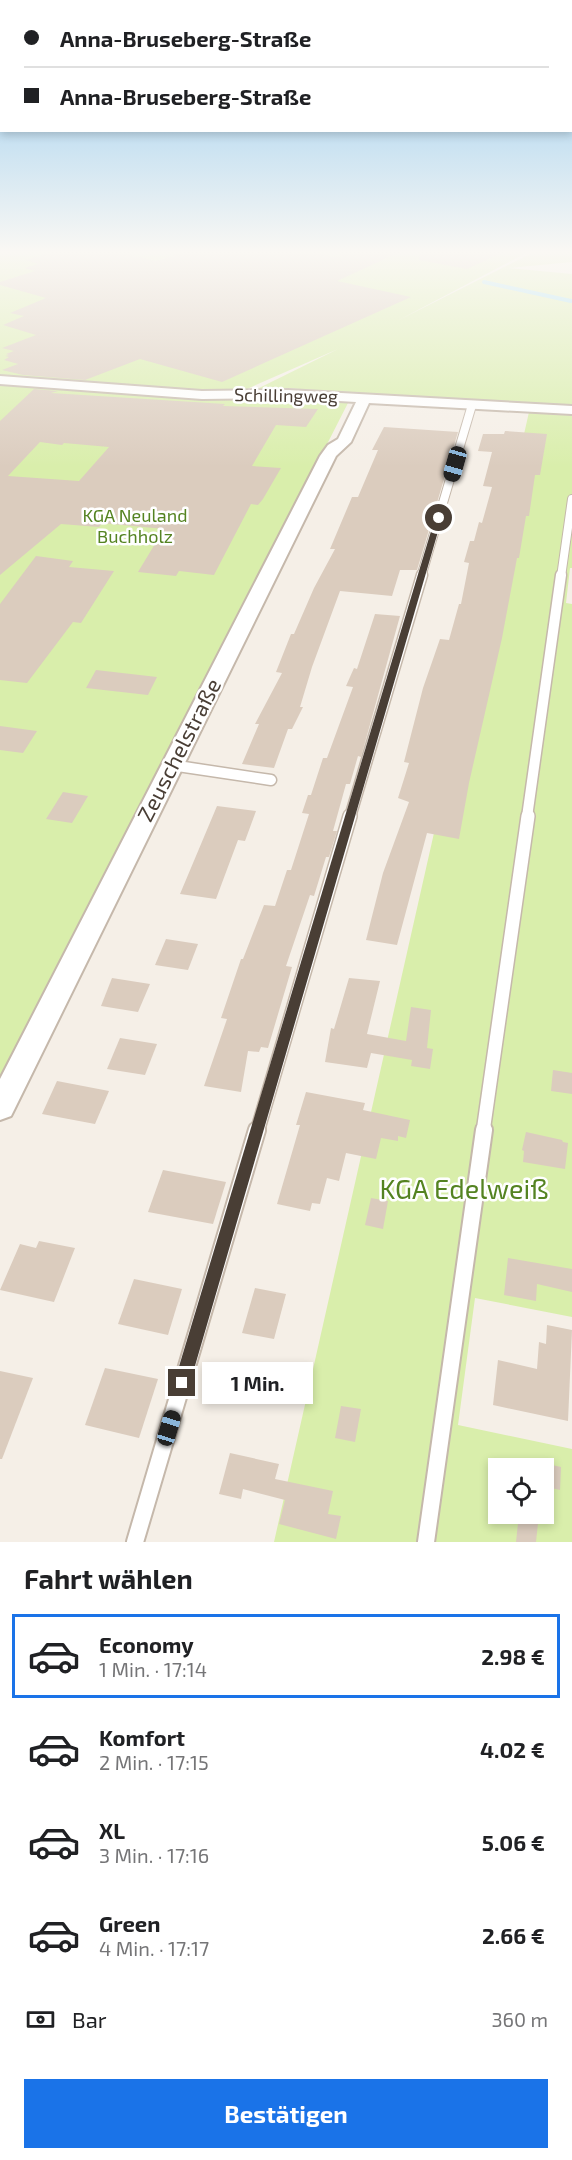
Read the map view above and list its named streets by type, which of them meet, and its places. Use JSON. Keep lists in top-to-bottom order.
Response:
{
  "streets": {
    "street": ["Schillingweg", "Zeuschelstraße"]
  },
  "crossings": [
    ["Schillingweg", "Zeuschelstraße"]
  ],
  "parks": ["KGA Neuland Buchholz", "KGA Edelweiß"],
  "page": {
    "banner": ["Anna-Bruseberg-Straße", "Anna-Bruseberg-Straße"],
    "bubble": "1 Min.",
    "heading": "Fahrt wählen",
    "list": [
      {
        "name": "Economy",
        "note": "1 Min. · 17:14",
        "value": "2.98 €"
      },
      {
        "name": "Komfort",
        "note": "2 Min. · 17:15",
        "value": "4.02 €"
      },
      {
        "name": "XL",
        "note": "3 Min. · 17:16",
        "value": "5.06 €"
      },
      {
        "name": "Green",
        "note": "4 Min. · 17:17",
        "value": "2.66 €"
      }
    ],
    "pay": ["Bar", "360 m"],
    "buttons": "Bestätigen"
  }
}
